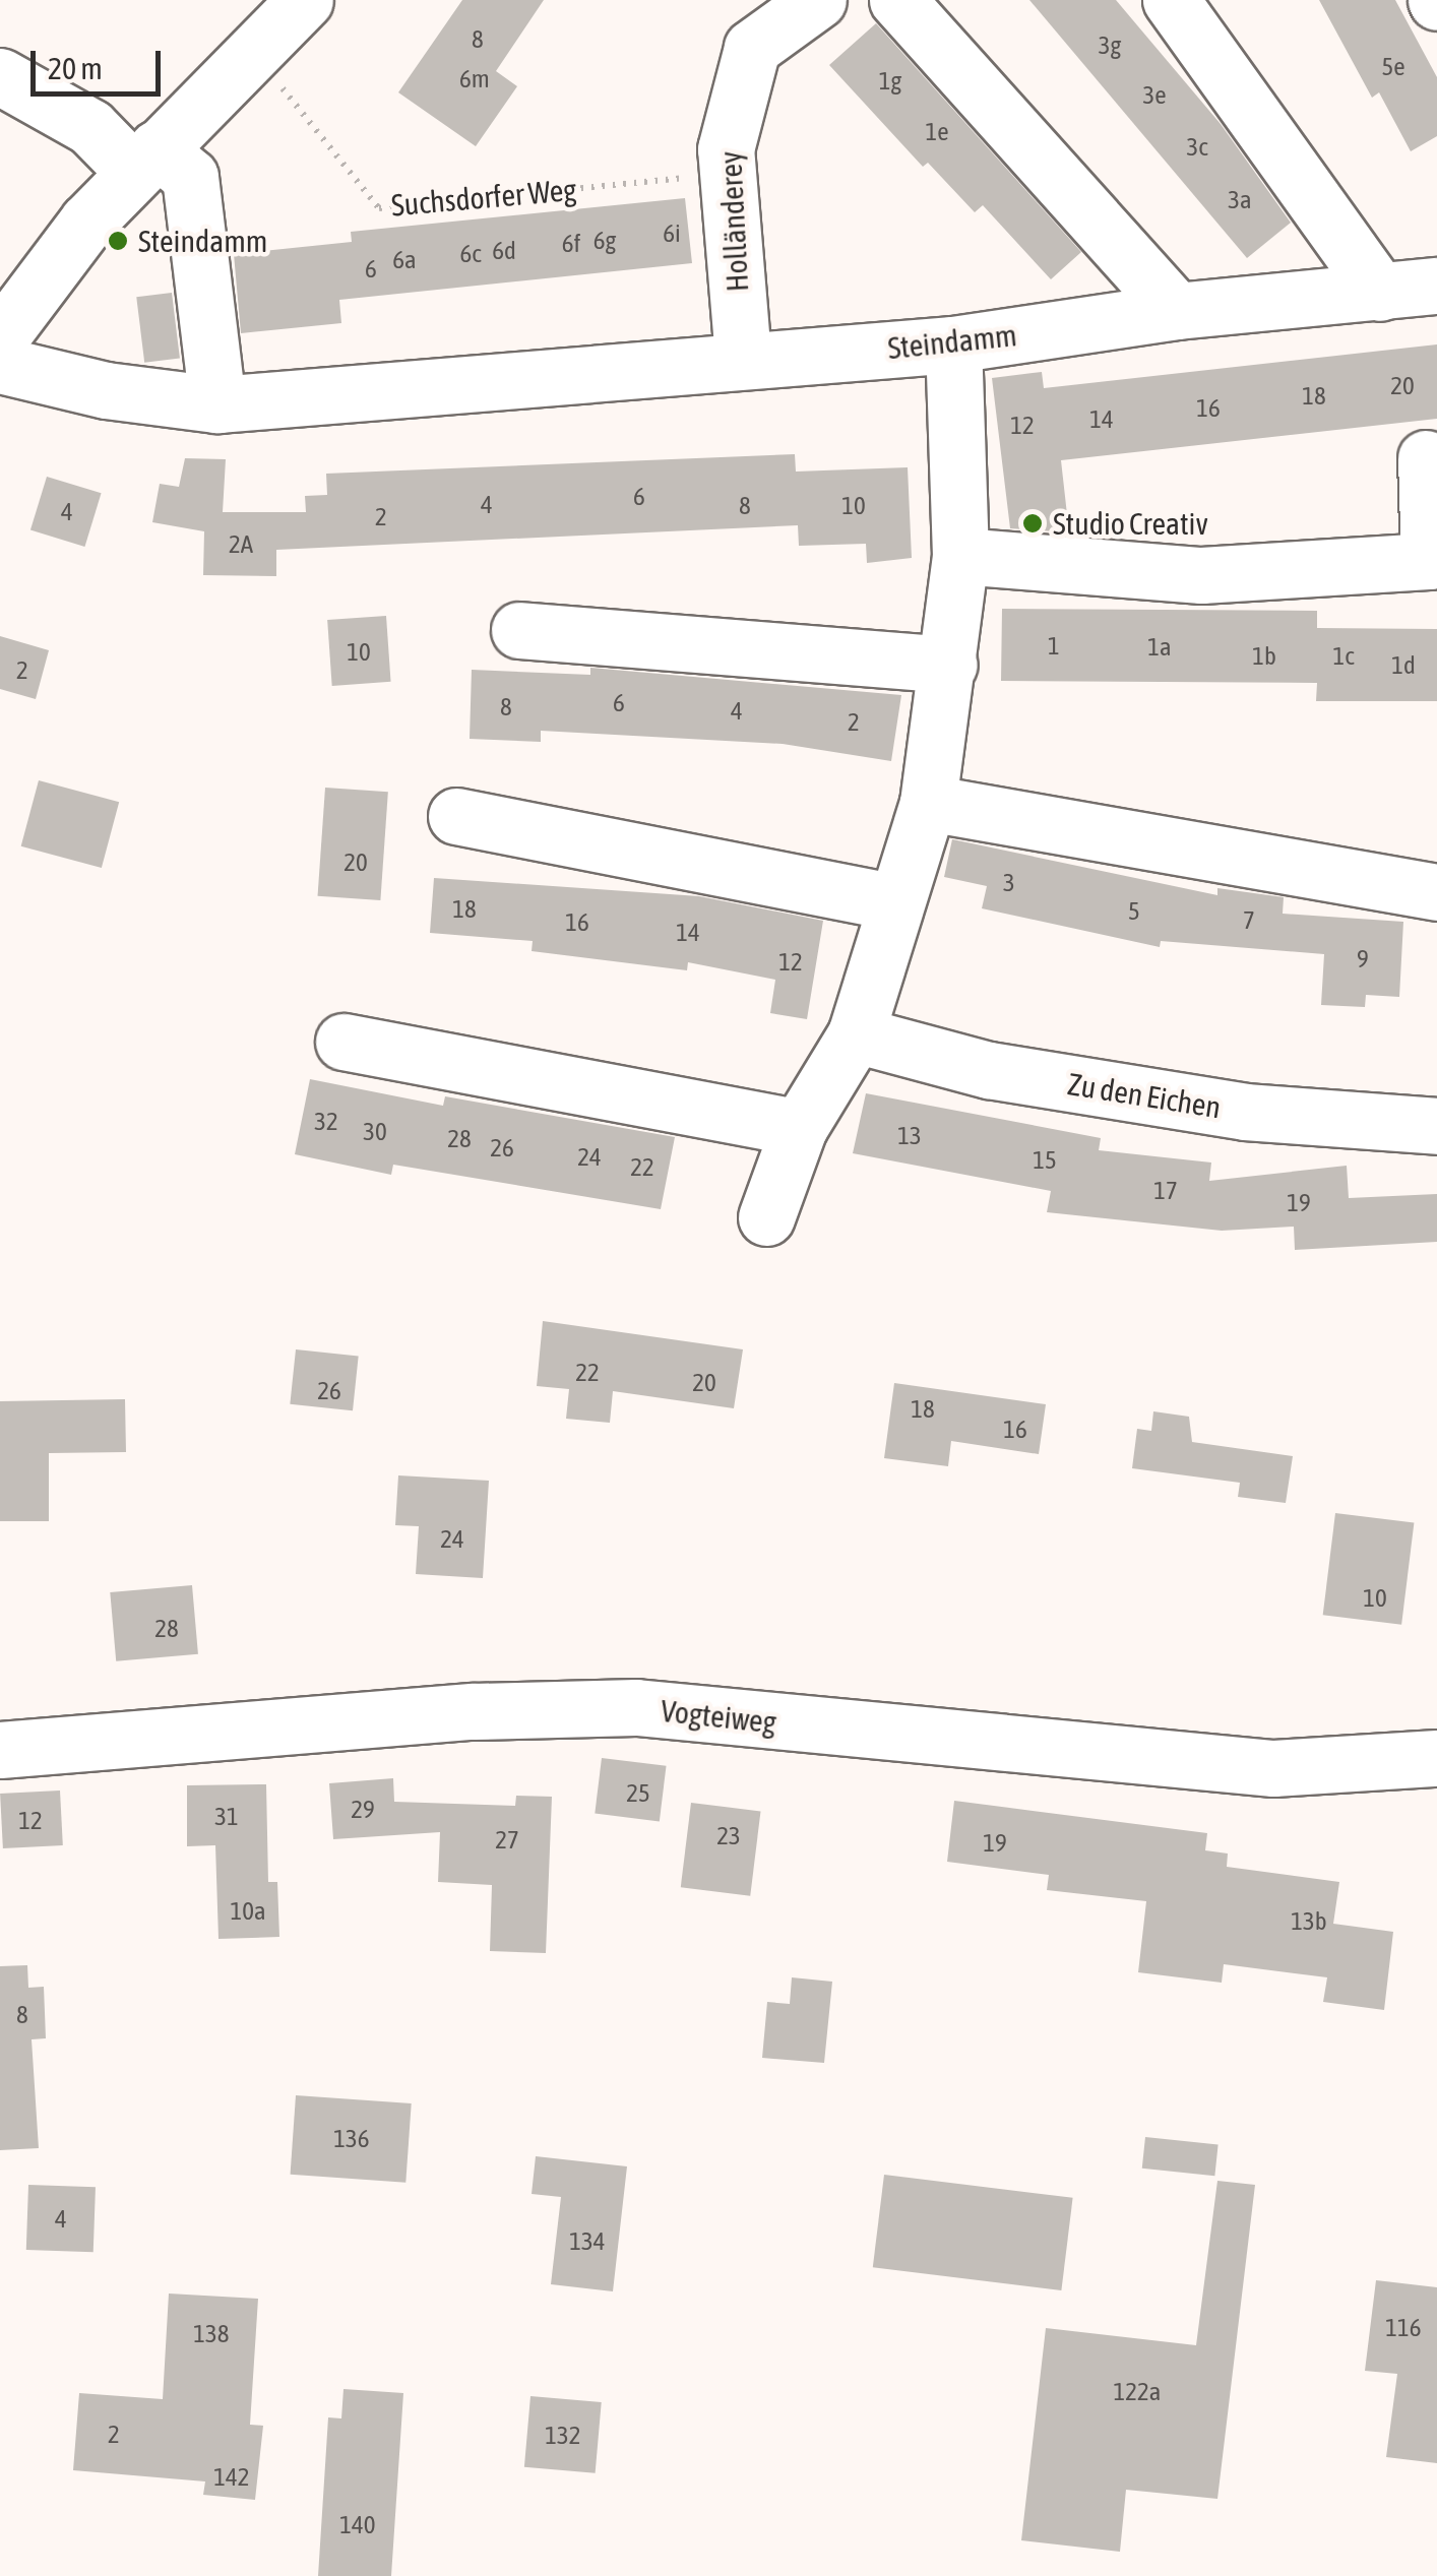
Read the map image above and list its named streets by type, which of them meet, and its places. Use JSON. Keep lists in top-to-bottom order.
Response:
{
  "streets": {
    "street": [
      "Holländerey",
      "Steindamm",
      "Zu den Eichen",
      "Vogteiweg"
    ],
    "path": ["Suchsdorfer Weg"]
  },
  "crossings": [
    ["Suchsdorfer Weg", "Holländerey"],
    ["Holländerey", "Steindamm"]
  ],
  "places": ["Steindamm", "Studio Creativ"],
  "house_numbers": [
    "8",
    "3g",
    "5e",
    "6m",
    "1g",
    "3e",
    "1e",
    "3c",
    "3a",
    "6i",
    "6g",
    "6f",
    "6d",
    "6c",
    "6a",
    "6",
    "20",
    "18",
    "16",
    "14",
    "12",
    "6",
    "4",
    "8",
    "10",
    "4",
    "2",
    "2A",
    "1",
    "1a",
    "10",
    "1b",
    "1c",
    "1d",
    "2",
    "6",
    "8",
    "4",
    "2",
    "20",
    "3",
    "18",
    "5",
    "7",
    "16",
    "14",
    "9",
    "12",
    "32",
    "30",
    "13",
    "28",
    "26",
    "24",
    "15",
    "22",
    "17",
    "19",
    "22",
    "20",
    "26",
    "18",
    "16",
    "24",
    "10",
    "28",
    "25",
    "29",
    "31",
    "12",
    "23",
    "27",
    "19",
    "10a",
    "13b",
    "8",
    "136",
    "4",
    "134",
    "116",
    "138",
    "122a",
    "2",
    "132",
    "142",
    "140"
  ],
  "scale_bar": "20 m"
}
